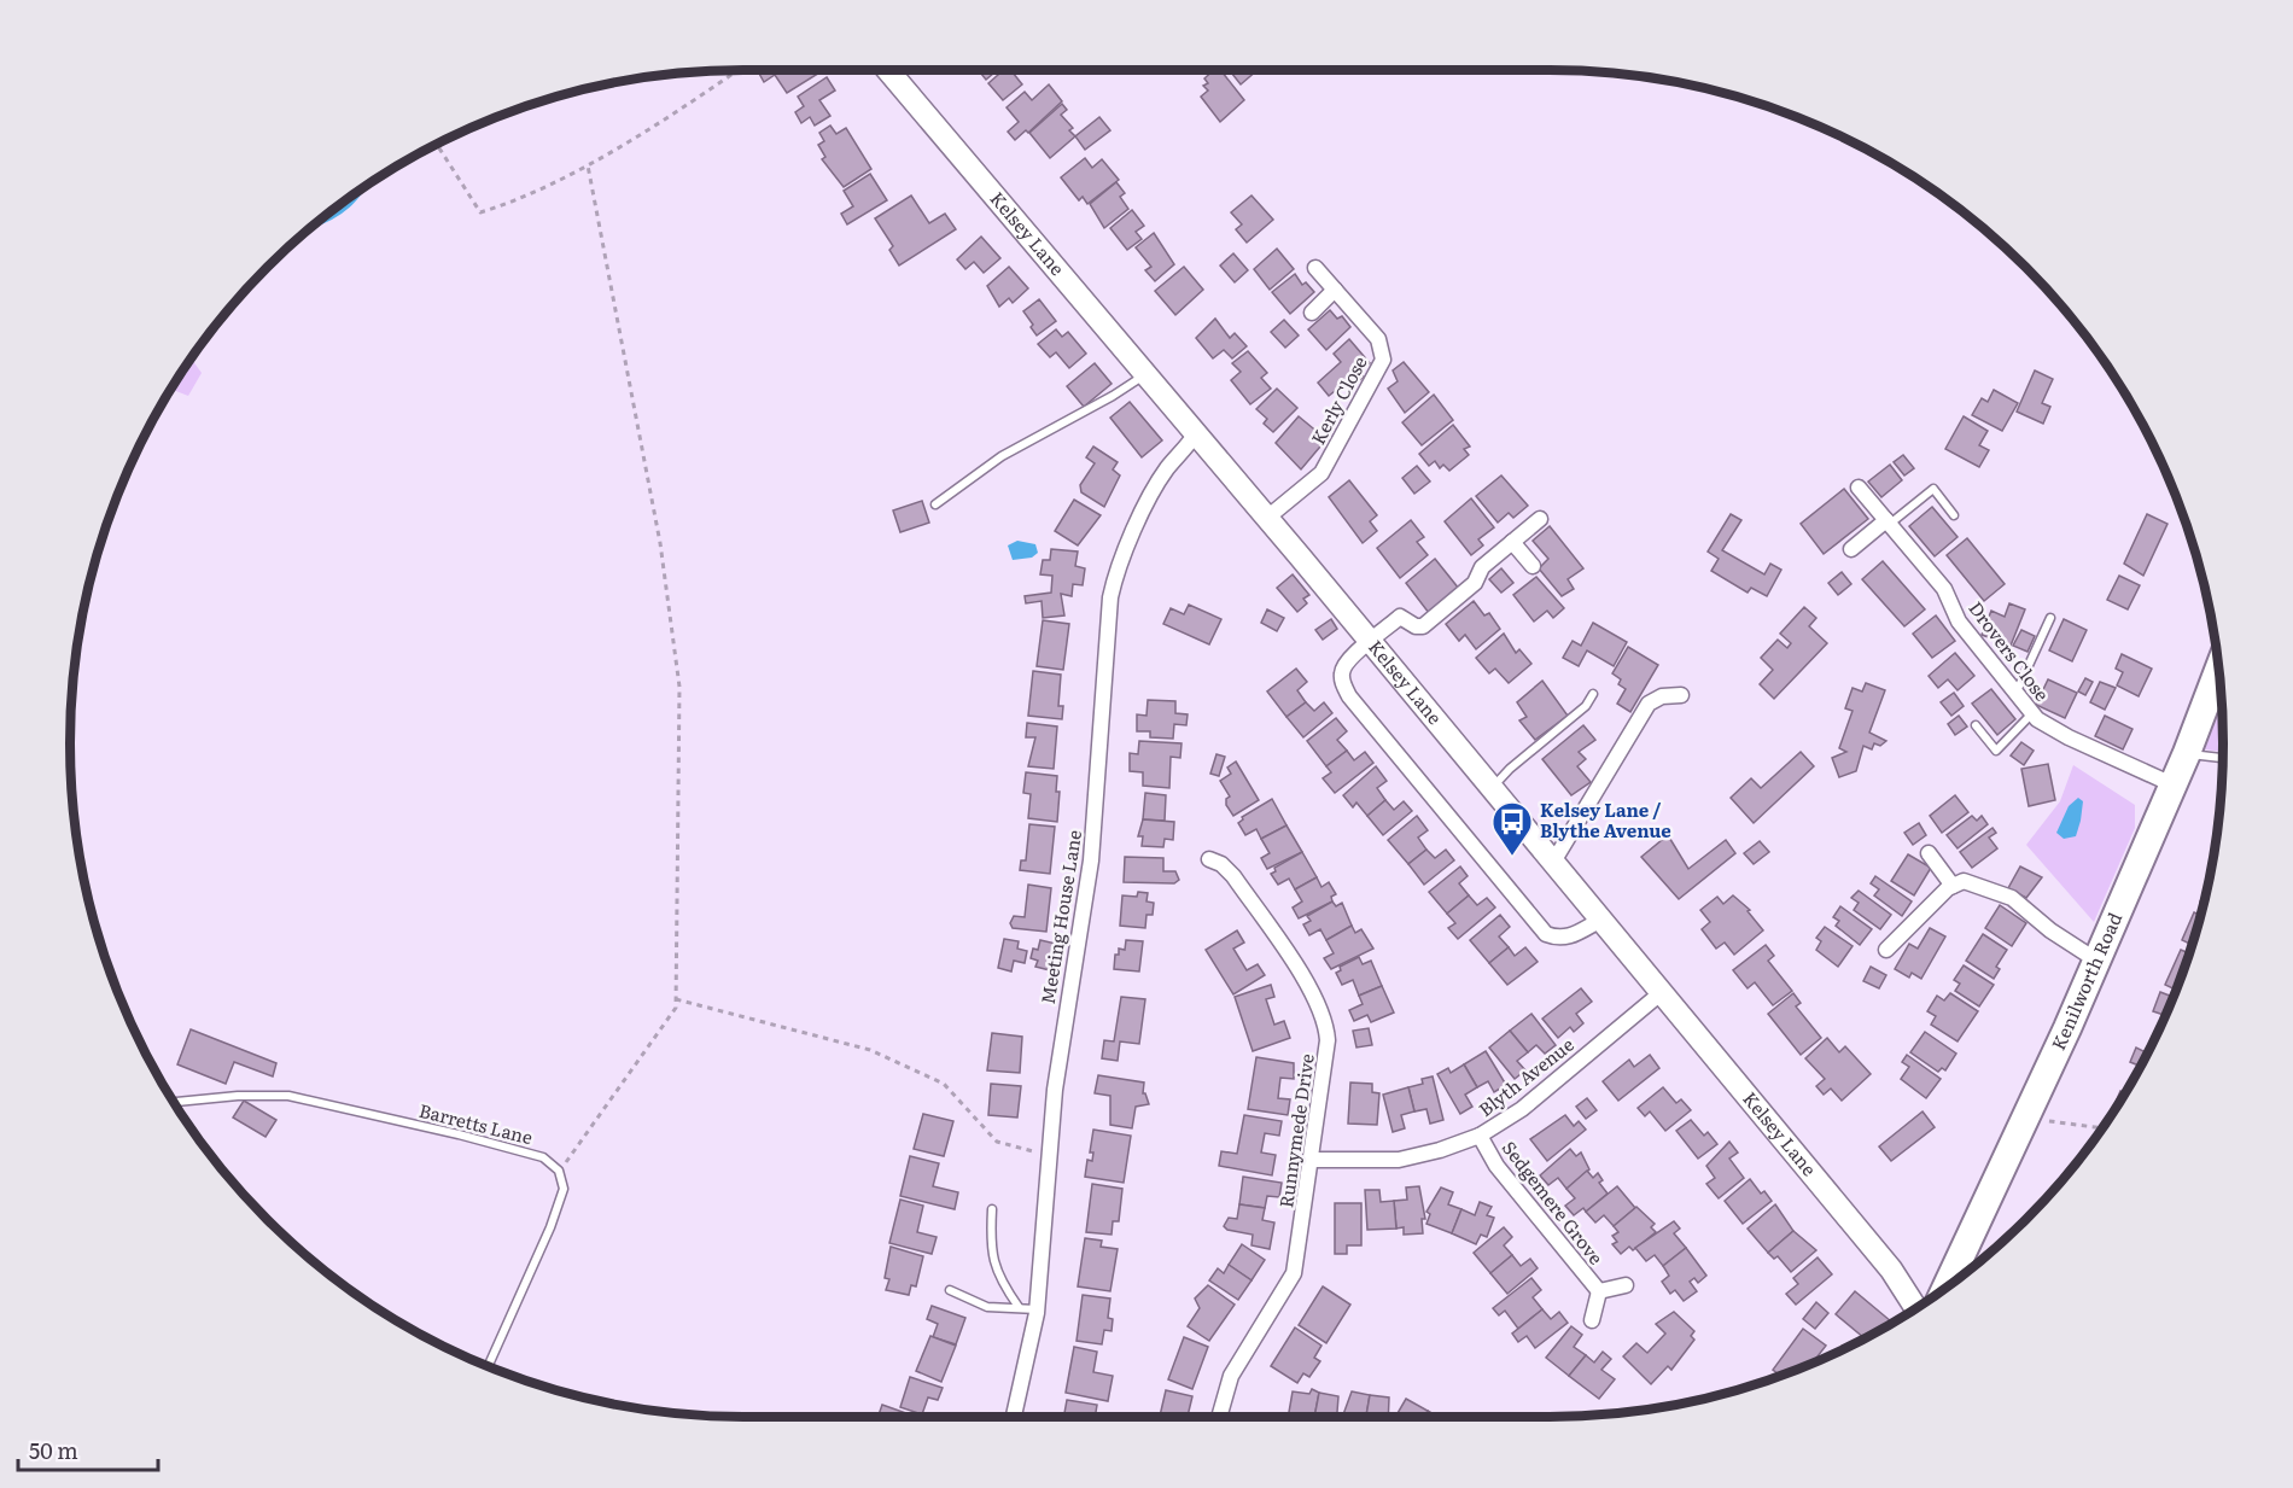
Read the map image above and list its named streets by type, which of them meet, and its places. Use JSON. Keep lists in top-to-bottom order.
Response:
{
  "streets": {
    "highway": ["Kenilworth Road"],
    "main road": ["Kelsey Lane"],
    "street": [
      "Kerly Close",
      "Drovers Close",
      "Meeting House Lane",
      "Blyth Avenue",
      "Runnymede Drive",
      "Sedgemere Grove"
    ],
    "lane": ["Barretts Lane"]
  },
  "crossings": [
    ["Kelsey Lane", "Kerly Close"],
    ["Kelsey Lane", "Meeting House Lane"],
    ["Kelsey Lane", "Blyth Avenue"],
    ["Drovers Close", "Kenilworth Road"],
    ["Blyth Avenue", "Runnymede Drive"],
    ["Blyth Avenue", "Sedgemere Grove"]
  ],
  "places": {
    "bus stop": ["Kelsey Lane / Blythe Avenue"]
  },
  "scale_bar": "50 m"
}
